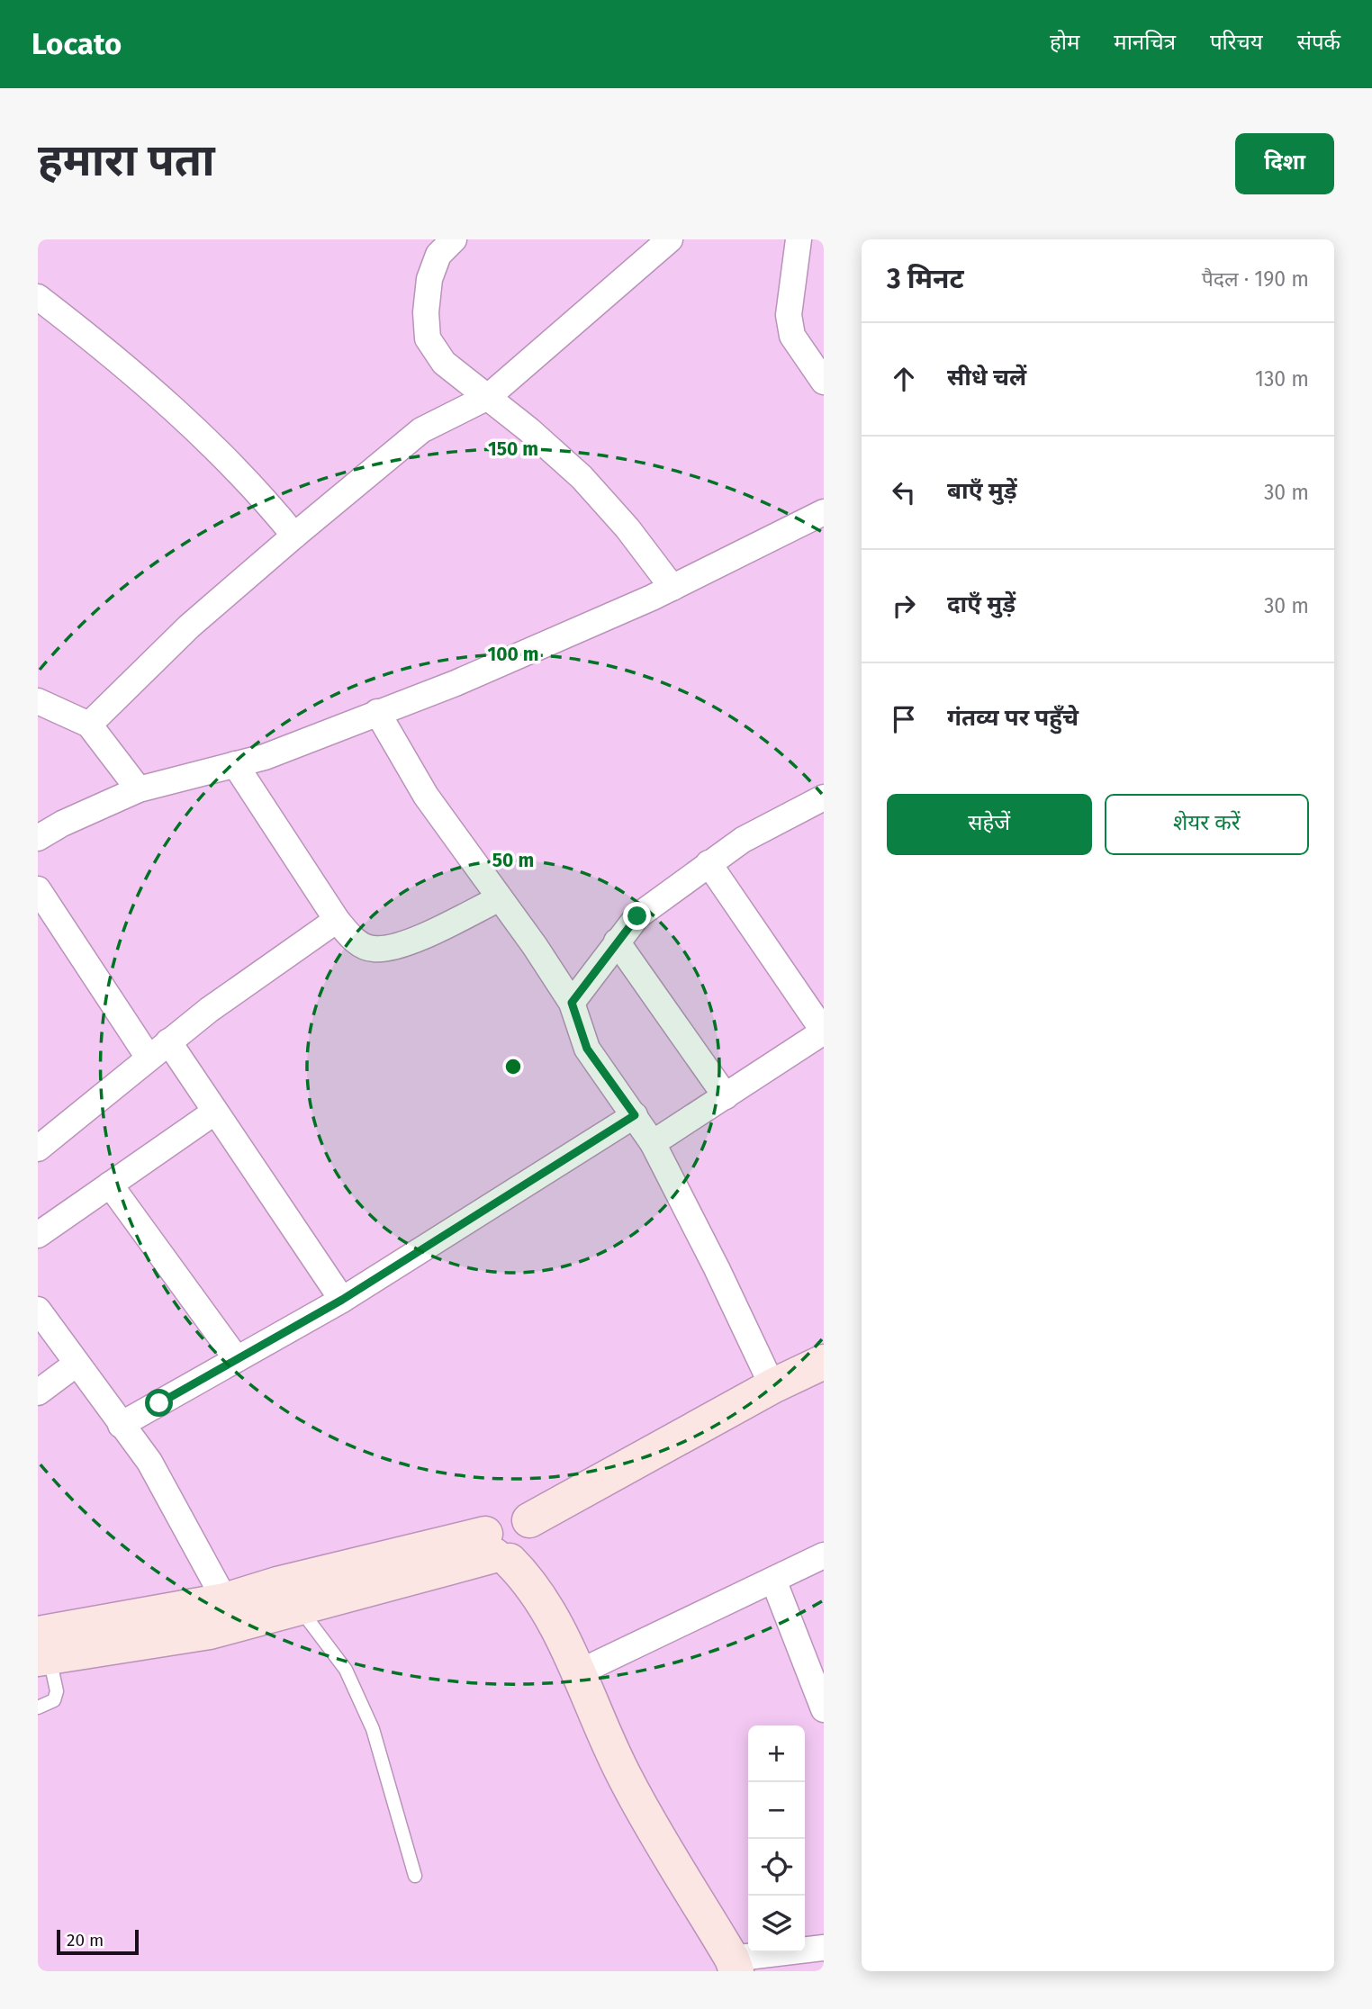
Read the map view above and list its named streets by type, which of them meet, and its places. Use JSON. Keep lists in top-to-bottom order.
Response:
{
  "scale_bar": "20 m",
  "page": {
    "header": "Locato",
    "nav": [
      "होम",
      "मानचित्र",
      "परिचय",
      "संपर्क"
    ],
    "buttons": [
      "दिशा",
      ["सहेजें", "शेयर करें"]
    ],
    "title": "हमारा पता",
    "heading": ["3 मिनट", "पैदल · 190 m"],
    "list": [
      ["सीधे चलें", "130 m"],
      ["बाएँ मुड़ें", "30 m"],
      ["दाएँ मुड़ें", "30 m"],
      "गंतव्य पर पहुँचे"
    ],
    "map_buttons": ["+", "−"],
    "scale": "20 m"
  },
  "rings": ["150 m", "100 m", "50 m"]
}
